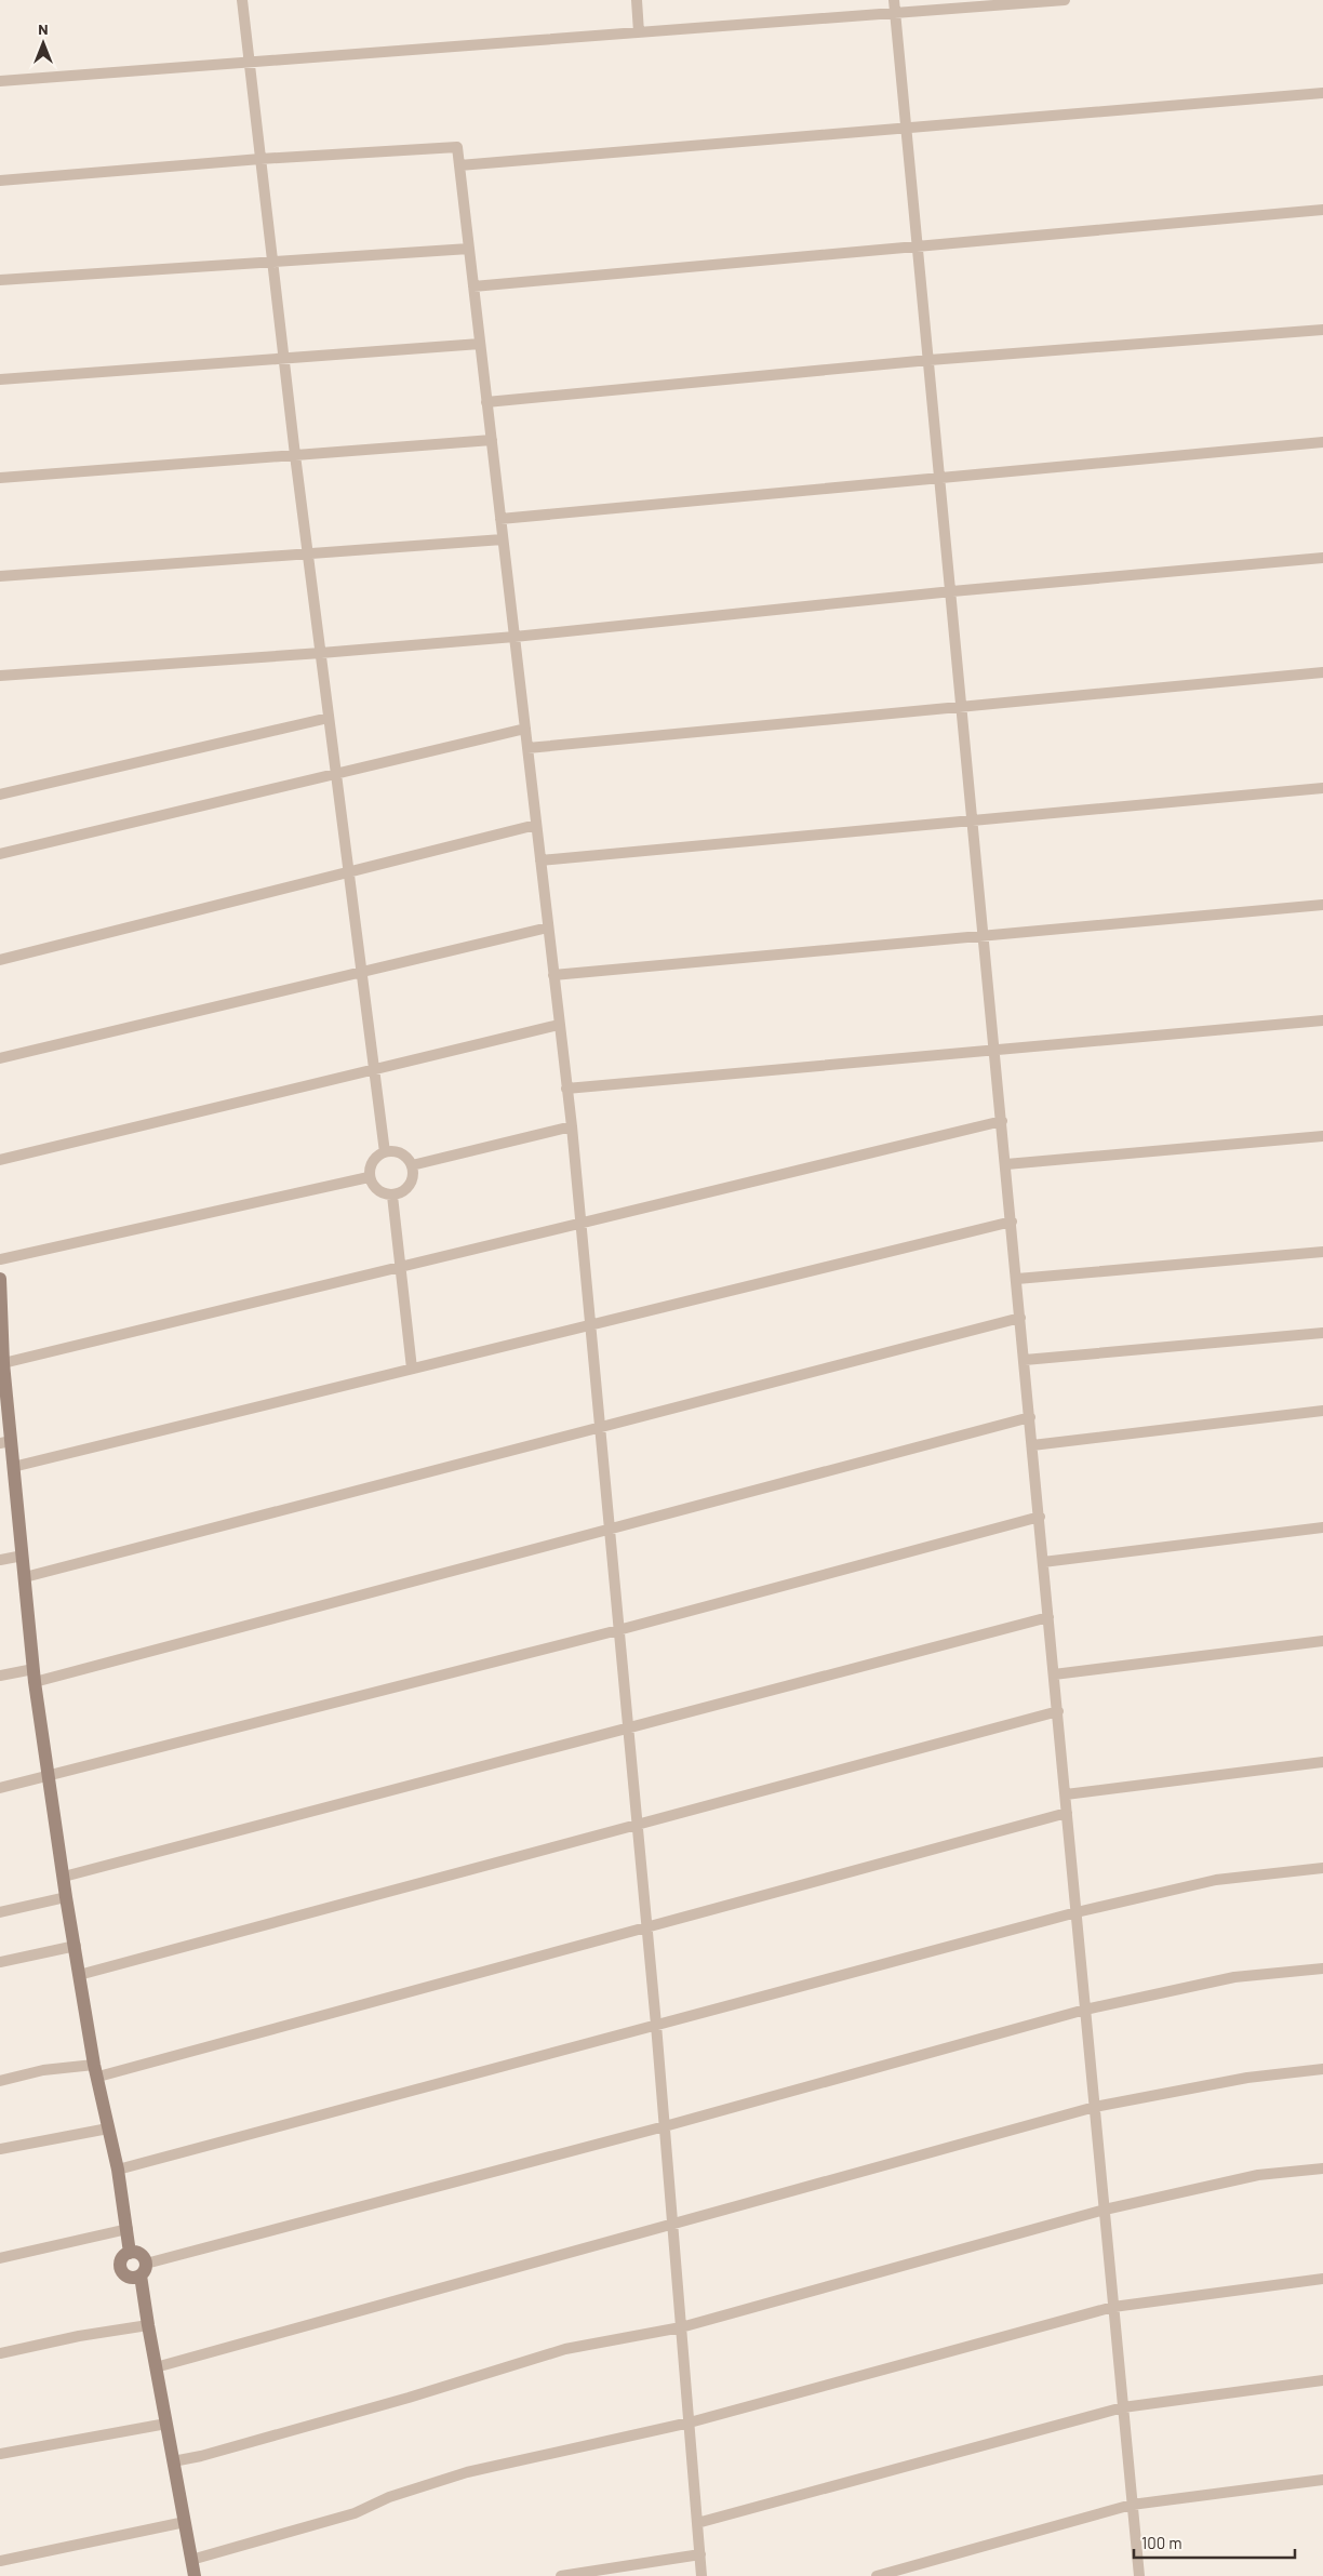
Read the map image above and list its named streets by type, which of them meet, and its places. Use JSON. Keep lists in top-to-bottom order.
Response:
{
  "scale_bar": "100 m",
  "north": "top"
}
